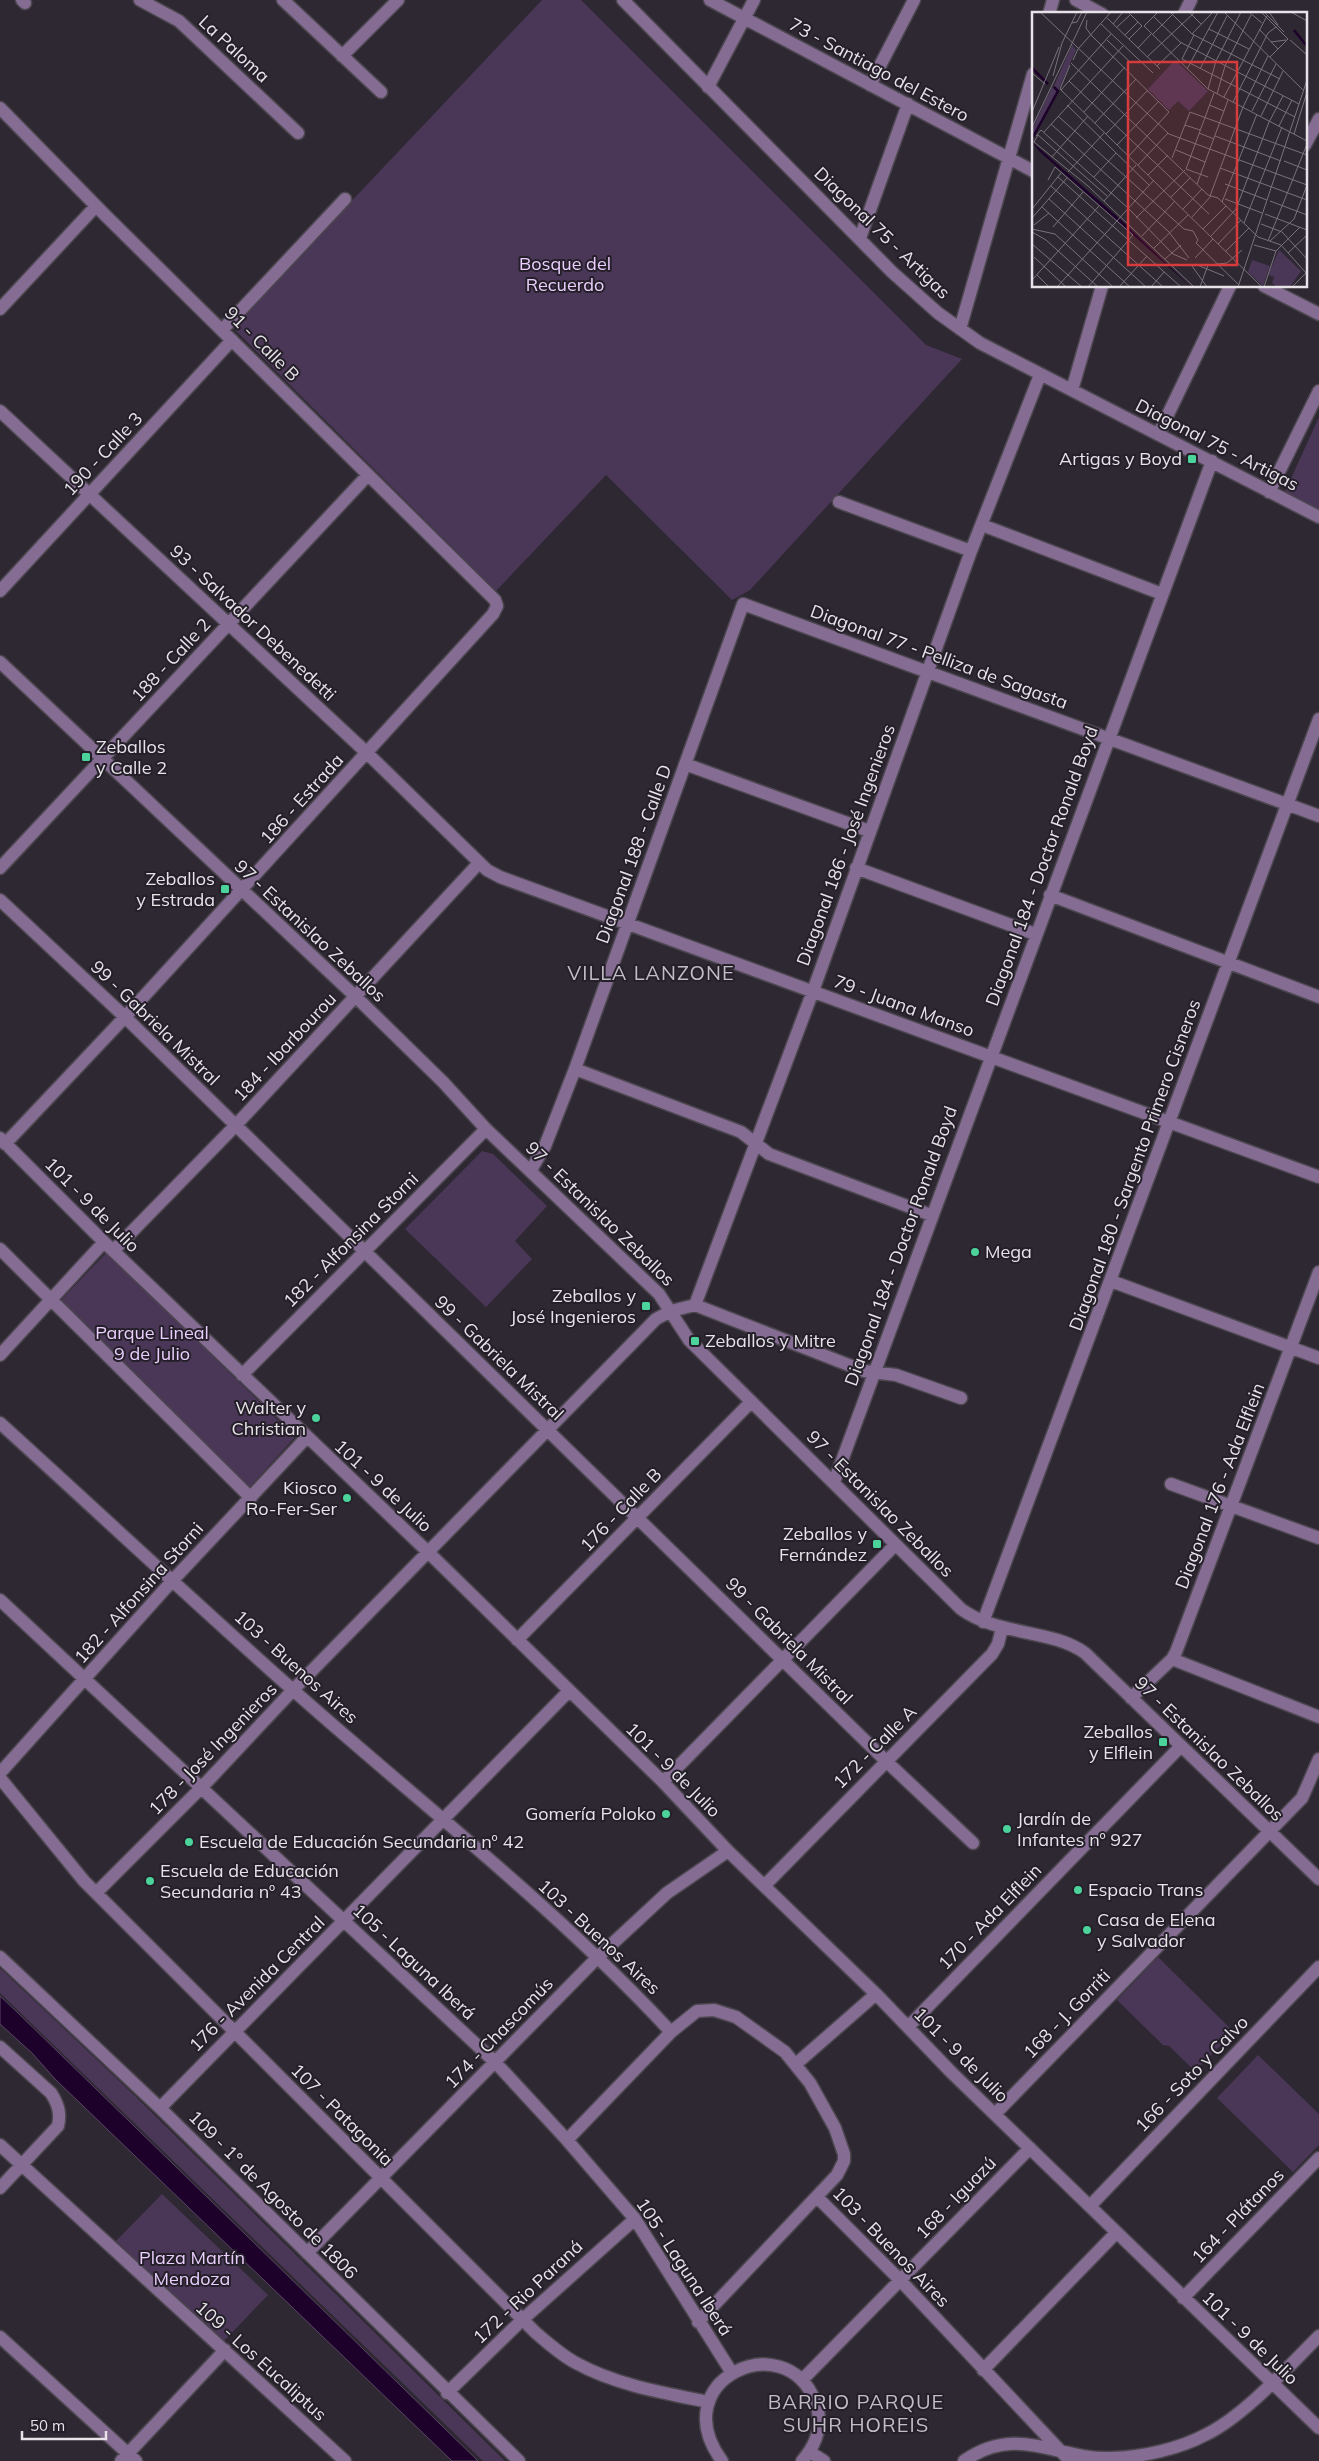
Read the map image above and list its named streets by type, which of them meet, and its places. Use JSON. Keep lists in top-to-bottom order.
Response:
{
  "streets": {
    "street": [
      "La Paloma",
      "73 - Santiago del Estero",
      "Diagonal 75 - Artigas",
      "91 - Calle B",
      "190 - Calle 3",
      "93 - Salvador Debenedetti",
      "Diagonal 77 - Pelliza de Sagasta",
      "188 - Calle 2",
      "186 - Estrada",
      "Diagonal 186 - José Ingenieros",
      "Diagonal 188 - Calle D",
      "Diagonal 184 - Doctor Ronald Boyd",
      "97 - Estanislao Zeballos",
      "79 - Juana Manso",
      "99 - Gabriela Mistral",
      "184 - Ibarbourou",
      "Diagonal 180 - Sargento Primero Cisneros",
      "101 - 9 de Julio",
      "182 - Alfonsina Storni",
      "Diagonal 176 - Ada Elflein",
      "176 - Calle B",
      "103 - Buenos Aires",
      "172 - Calle A",
      "178 - José Ingenieros",
      "170 - Ada Elflein",
      "105 - Laguna Iberá",
      "176 - Avenida Central",
      "168 - J. Gorriti",
      "174 - Chascomús",
      "166 - Soto y Calvo",
      "107 - Patagonia",
      "109 - 1° de Agosto de 1806",
      "168 - Iguazú",
      "164 - Plátanos",
      "172 - Rio Paraná",
      "109 - Los Eucaliptus"
    ]
  },
  "crossings": [
    ["Diagonal 75 - Artigas", "Diagonal 186 - José Ingenieros"],
    ["Diagonal 75 - Artigas", "Diagonal 184 - Doctor Ronald Boyd"],
    ["91 - Calle B", "190 - Calle 3"],
    ["91 - Calle B", "188 - Calle 2"],
    ["91 - Calle B", "186 - Estrada"],
    ["190 - Calle 3", "93 - Salvador Debenedetti"],
    ["93 - Salvador Debenedetti", "188 - Calle 2"],
    ["93 - Salvador Debenedetti", "186 - Estrada"],
    ["93 - Salvador Debenedetti", "79 - Juana Manso"],
    ["93 - Salvador Debenedetti", "184 - Ibarbourou"],
    ["Diagonal 77 - Pelliza de Sagasta", "Diagonal 186 - José Ingenieros"],
    ["Diagonal 77 - Pelliza de Sagasta", "Diagonal 188 - Calle D"],
    ["Diagonal 77 - Pelliza de Sagasta", "Diagonal 184 - Doctor Ronald Boyd"],
    ["Diagonal 77 - Pelliza de Sagasta", "Diagonal 180 - Sargento Primero Cisneros"],
    ["188 - Calle 2", "97 - Estanislao Zeballos"],
    ["186 - Estrada", "97 - Estanislao Zeballos"],
    ["186 - Estrada", "99 - Gabriela Mistral"],
    ["186 - Estrada", "101 - 9 de Julio"],
    ["Diagonal 186 - José Ingenieros", "79 - Juana Manso"],
    ["Diagonal 188 - Calle D", "97 - Estanislao Zeballos"],
    ["Diagonal 188 - Calle D", "79 - Juana Manso"],
    ["Diagonal 184 - Doctor Ronald Boyd", "97 - Estanislao Zeballos"],
    ["Diagonal 184 - Doctor Ronald Boyd", "79 - Juana Manso"],
    ["97 - Estanislao Zeballos", "184 - Ibarbourou"],
    ["97 - Estanislao Zeballos", "Diagonal 180 - Sargento Primero Cisneros"],
    ["97 - Estanislao Zeballos", "182 - Alfonsina Storni"],
    ["97 - Estanislao Zeballos", "Diagonal 176 - Ada Elflein"],
    ["97 - Estanislao Zeballos", "176 - Calle B"],
    ["97 - Estanislao Zeballos", "172 - Calle A"],
    ["97 - Estanislao Zeballos", "178 - José Ingenieros"],
    ["97 - Estanislao Zeballos", "170 - Ada Elflein"],
    ["97 - Estanislao Zeballos", "168 - J. Gorriti"],
    ["79 - Juana Manso", "184 - Ibarbourou"],
    ["79 - Juana Manso", "Diagonal 180 - Sargento Primero Cisneros"],
    ["99 - Gabriela Mistral", "184 - Ibarbourou"],
    ["99 - Gabriela Mistral", "182 - Alfonsina Storni"],
    ["99 - Gabriela Mistral", "176 - Calle B"],
    ["99 - Gabriela Mistral", "172 - Calle A"],
    ["99 - Gabriela Mistral", "178 - José Ingenieros"],
    ["184 - Ibarbourou", "101 - 9 de Julio"],
    ["101 - 9 de Julio", "182 - Alfonsina Storni"],
    ["101 - 9 de Julio", "176 - Calle B"],
    ["101 - 9 de Julio", "172 - Calle A"],
    ["101 - 9 de Julio", "178 - José Ingenieros"],
    ["101 - 9 de Julio", "170 - Ada Elflein"],
    ["101 - 9 de Julio", "176 - Avenida Central"],
    ["101 - 9 de Julio", "168 - J. Gorriti"],
    ["101 - 9 de Julio", "174 - Chascomús"],
    ["101 - 9 de Julio", "166 - Soto y Calvo"],
    ["101 - 9 de Julio", "168 - Iguazú"],
    ["101 - 9 de Julio", "164 - Plátanos"],
    ["182 - Alfonsina Storni", "103 - Buenos Aires"],
    ["182 - Alfonsina Storni", "105 - Laguna Iberá"],
    ["103 - Buenos Aires", "178 - José Ingenieros"],
    ["103 - Buenos Aires", "176 - Avenida Central"],
    ["103 - Buenos Aires", "174 - Chascomús"],
    ["103 - Buenos Aires", "168 - Iguazú"],
    ["178 - José Ingenieros", "105 - Laguna Iberá"],
    ["178 - José Ingenieros", "107 - Patagonia"],
    ["105 - Laguna Iberá", "176 - Avenida Central"],
    ["105 - Laguna Iberá", "174 - Chascomús"],
    ["105 - Laguna Iberá", "172 - Rio Paraná"],
    ["176 - Avenida Central", "107 - Patagonia"],
    ["176 - Avenida Central", "109 - 1° de Agosto de 1806"],
    ["174 - Chascomús", "107 - Patagonia"],
    ["174 - Chascomús", "109 - 1° de Agosto de 1806"],
    ["107 - Patagonia", "172 - Rio Paraná"],
    ["109 - 1° de Agosto de 1806", "172 - Rio Paraná"]
  ],
  "districts": ["VILLA LANZONE", "BARRIO PARQUE SUHR HOREIS"],
  "parks": ["Bosque del Recuerdo", "Parque Lineal 9 de Julio", "Plaza Martín Mendoza"],
  "places": {
    "transit": [
      "Artigas y Boyd",
      "Zeballos y Calle 2",
      "Zeballos y Estrada",
      "Zeballos y José Ingenieros",
      "Zeballos y Mitre",
      "Zeballos y Fernández",
      "Zeballos y Elflein"
    ],
    "other": [
      "Mega",
      "Walter y Christian",
      "Kiosco Ro-Fer-Ser",
      "Gomería Poloko",
      "Jardín de Infantes nº 927",
      "Escuela de Educación Secundaria nº 42",
      "Escuela de Educación Secundaria nº 43",
      "Espacio Trans",
      "Casa de Elena y Salvador"
    ]
  },
  "scale_bar": "50 m"
}
